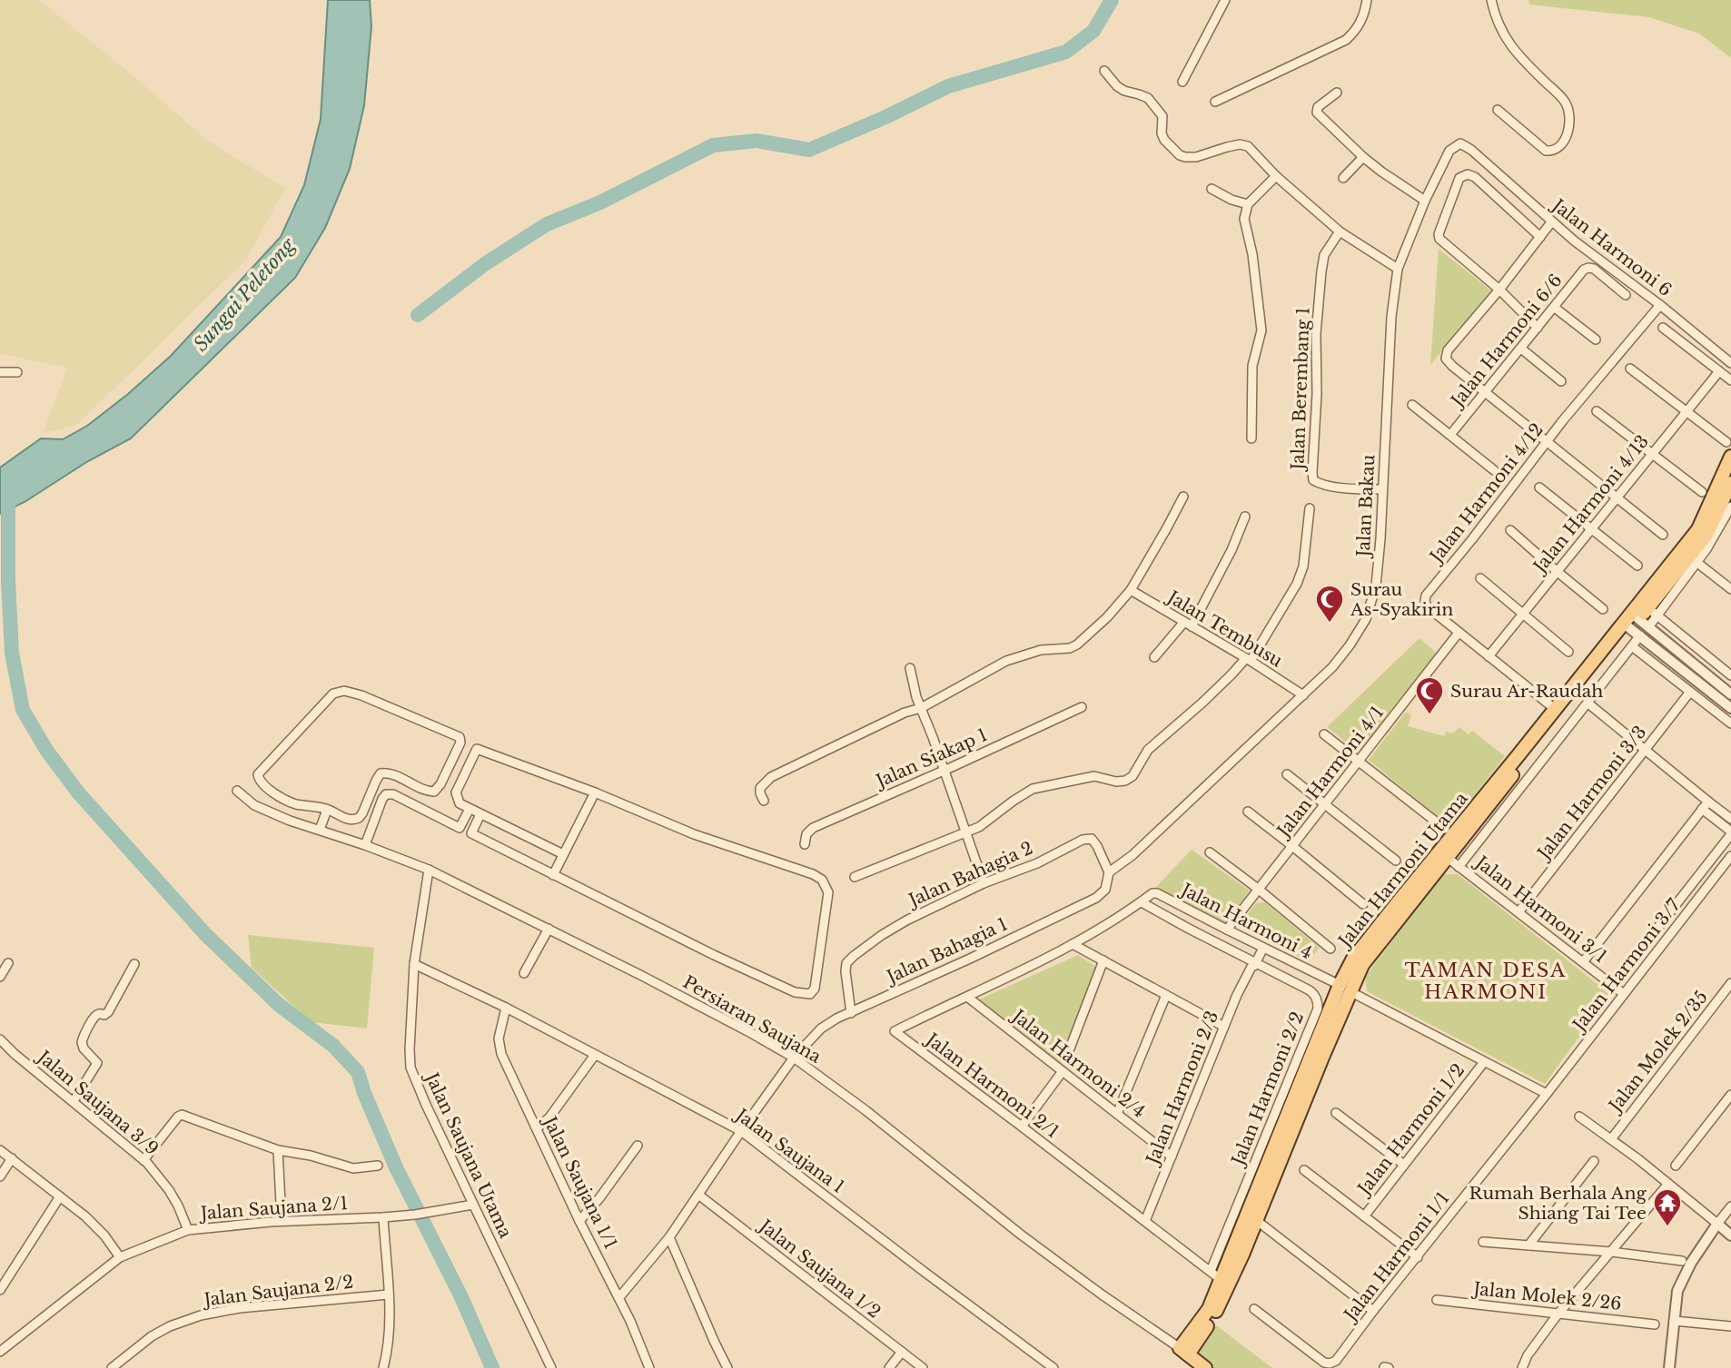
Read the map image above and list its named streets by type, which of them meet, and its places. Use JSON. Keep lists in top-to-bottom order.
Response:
{
  "streets": {
    "main road": ["Jalan Harmoni Utama"],
    "street": [
      "Jalan Harmoni 6",
      "Jalan Harmoni 6/6",
      "Jalan Berembang 1",
      "Jalan Harmoni 4/12",
      "Jalan Harmoni 4/13",
      "Jalan Bakau",
      "Jalan Tembusu",
      "Jalan Siakap 1",
      "Jalan Harmoni 4/1",
      "Jalan Harmoni 3/3",
      "Jalan Bahagia 2",
      "Jalan Harmoni 3/1",
      "Jalan Harmoni 4",
      "Jalan Bahagia 1",
      "Jalan Harmoni 3/7",
      "Persiaran Saujana",
      "Jalan Molek 2/35",
      "Jalan Harmoni 2/4",
      "Jalan Harmoni 2/1",
      "Jalan Harmoni 2/3",
      "Jalan Harmoni 2/2",
      "Jalan Saujana 3/9",
      "Jalan Harmoni 1/2",
      "Jalan Saujana 1",
      "Jalan Saujana Utama",
      "Jalan Saujana 1/1",
      "Jalan Saujana 2/1",
      "Jalan Harmoni 1/1",
      "Jalan Saujana 1/2",
      "Jalan Saujana 2/2",
      "Jalan Molek 2/26"
    ]
  },
  "crossings": [
    ["Jalan Harmoni 6", "Jalan Harmoni 4/12"],
    ["Jalan Harmoni 6", "Jalan Bakau"],
    ["Jalan Berembang 1", "Jalan Bakau"],
    ["Jalan Harmoni 4/12", "Jalan Harmoni 4/13"],
    ["Jalan Harmoni 4/12", "Jalan Harmoni 4/1"],
    ["Jalan Harmoni 4/12", "Jalan Harmoni Utama"],
    ["Jalan Bakau", "Jalan Tembusu"],
    ["Jalan Bakau", "Jalan Bahagia 2"],
    ["Jalan Bakau", "Jalan Bahagia 1"],
    ["Jalan Harmoni 4/1", "Jalan Harmoni 4"],
    ["Jalan Harmoni 3/3", "Jalan Harmoni 3/1"],
    ["Jalan Harmoni Utama", "Jalan Harmoni 3/1"],
    ["Jalan Harmoni Utama", "Jalan Harmoni 4"],
    ["Jalan Harmoni Utama", "Persiaran Saujana"],
    ["Jalan Harmoni Utama", "Jalan Harmoni 2/1"],
    ["Jalan Bahagia 2", "Jalan Bahagia 1"],
    ["Jalan Harmoni 3/1", "Jalan Harmoni 3/7"],
    ["Jalan Harmoni 4", "Jalan Harmoni 3/7"],
    ["Jalan Harmoni 4", "Jalan Harmoni 2/1"],
    ["Jalan Harmoni 4", "Jalan Harmoni 2/3"],
    ["Jalan Harmoni 4", "Jalan Harmoni 2/2"],
    ["Jalan Harmoni 4", "Jalan Harmoni 1/2"],
    ["Jalan Harmoni 4", "Jalan Harmoni 1/1"],
    ["Jalan Bahagia 1", "Persiaran Saujana"],
    ["Jalan Bahagia 1", "Jalan Saujana 1"],
    ["Jalan Bahagia 1", "Jalan Saujana 1/1"],
    ["Jalan Bahagia 1", "Jalan Saujana 1/2"],
    ["Jalan Harmoni 3/7", "Jalan Harmoni 1/1"],
    ["Persiaran Saujana", "Jalan Saujana Utama"],
    ["Jalan Harmoni 2/4", "Jalan Harmoni 2/1"],
    ["Jalan Harmoni 2/4", "Jalan Harmoni 2/3"],
    ["Jalan Harmoni 2/1", "Jalan Harmoni 2/3"],
    ["Jalan Harmoni 2/1", "Jalan Harmoni 2/2"],
    ["Jalan Harmoni 2/3", "Jalan Harmoni 2/2"],
    ["Jalan Saujana 3/9", "Jalan Saujana 2/1"],
    ["Jalan Saujana 1", "Jalan Saujana Utama"],
    ["Jalan Saujana 1", "Jalan Saujana 1/1"],
    ["Jalan Saujana Utama", "Jalan Saujana 2/1"]
  ],
  "districts": ["TAMAN DESA HARMONI"],
  "water": ["Sungai Peletong"],
  "places": {
    "mosque": ["Surau As-Syakirin", "Surau Ar-Raudah"],
    "temple": ["Rumah Berhala Ang Shiang Tai Tee"]
  }
}
